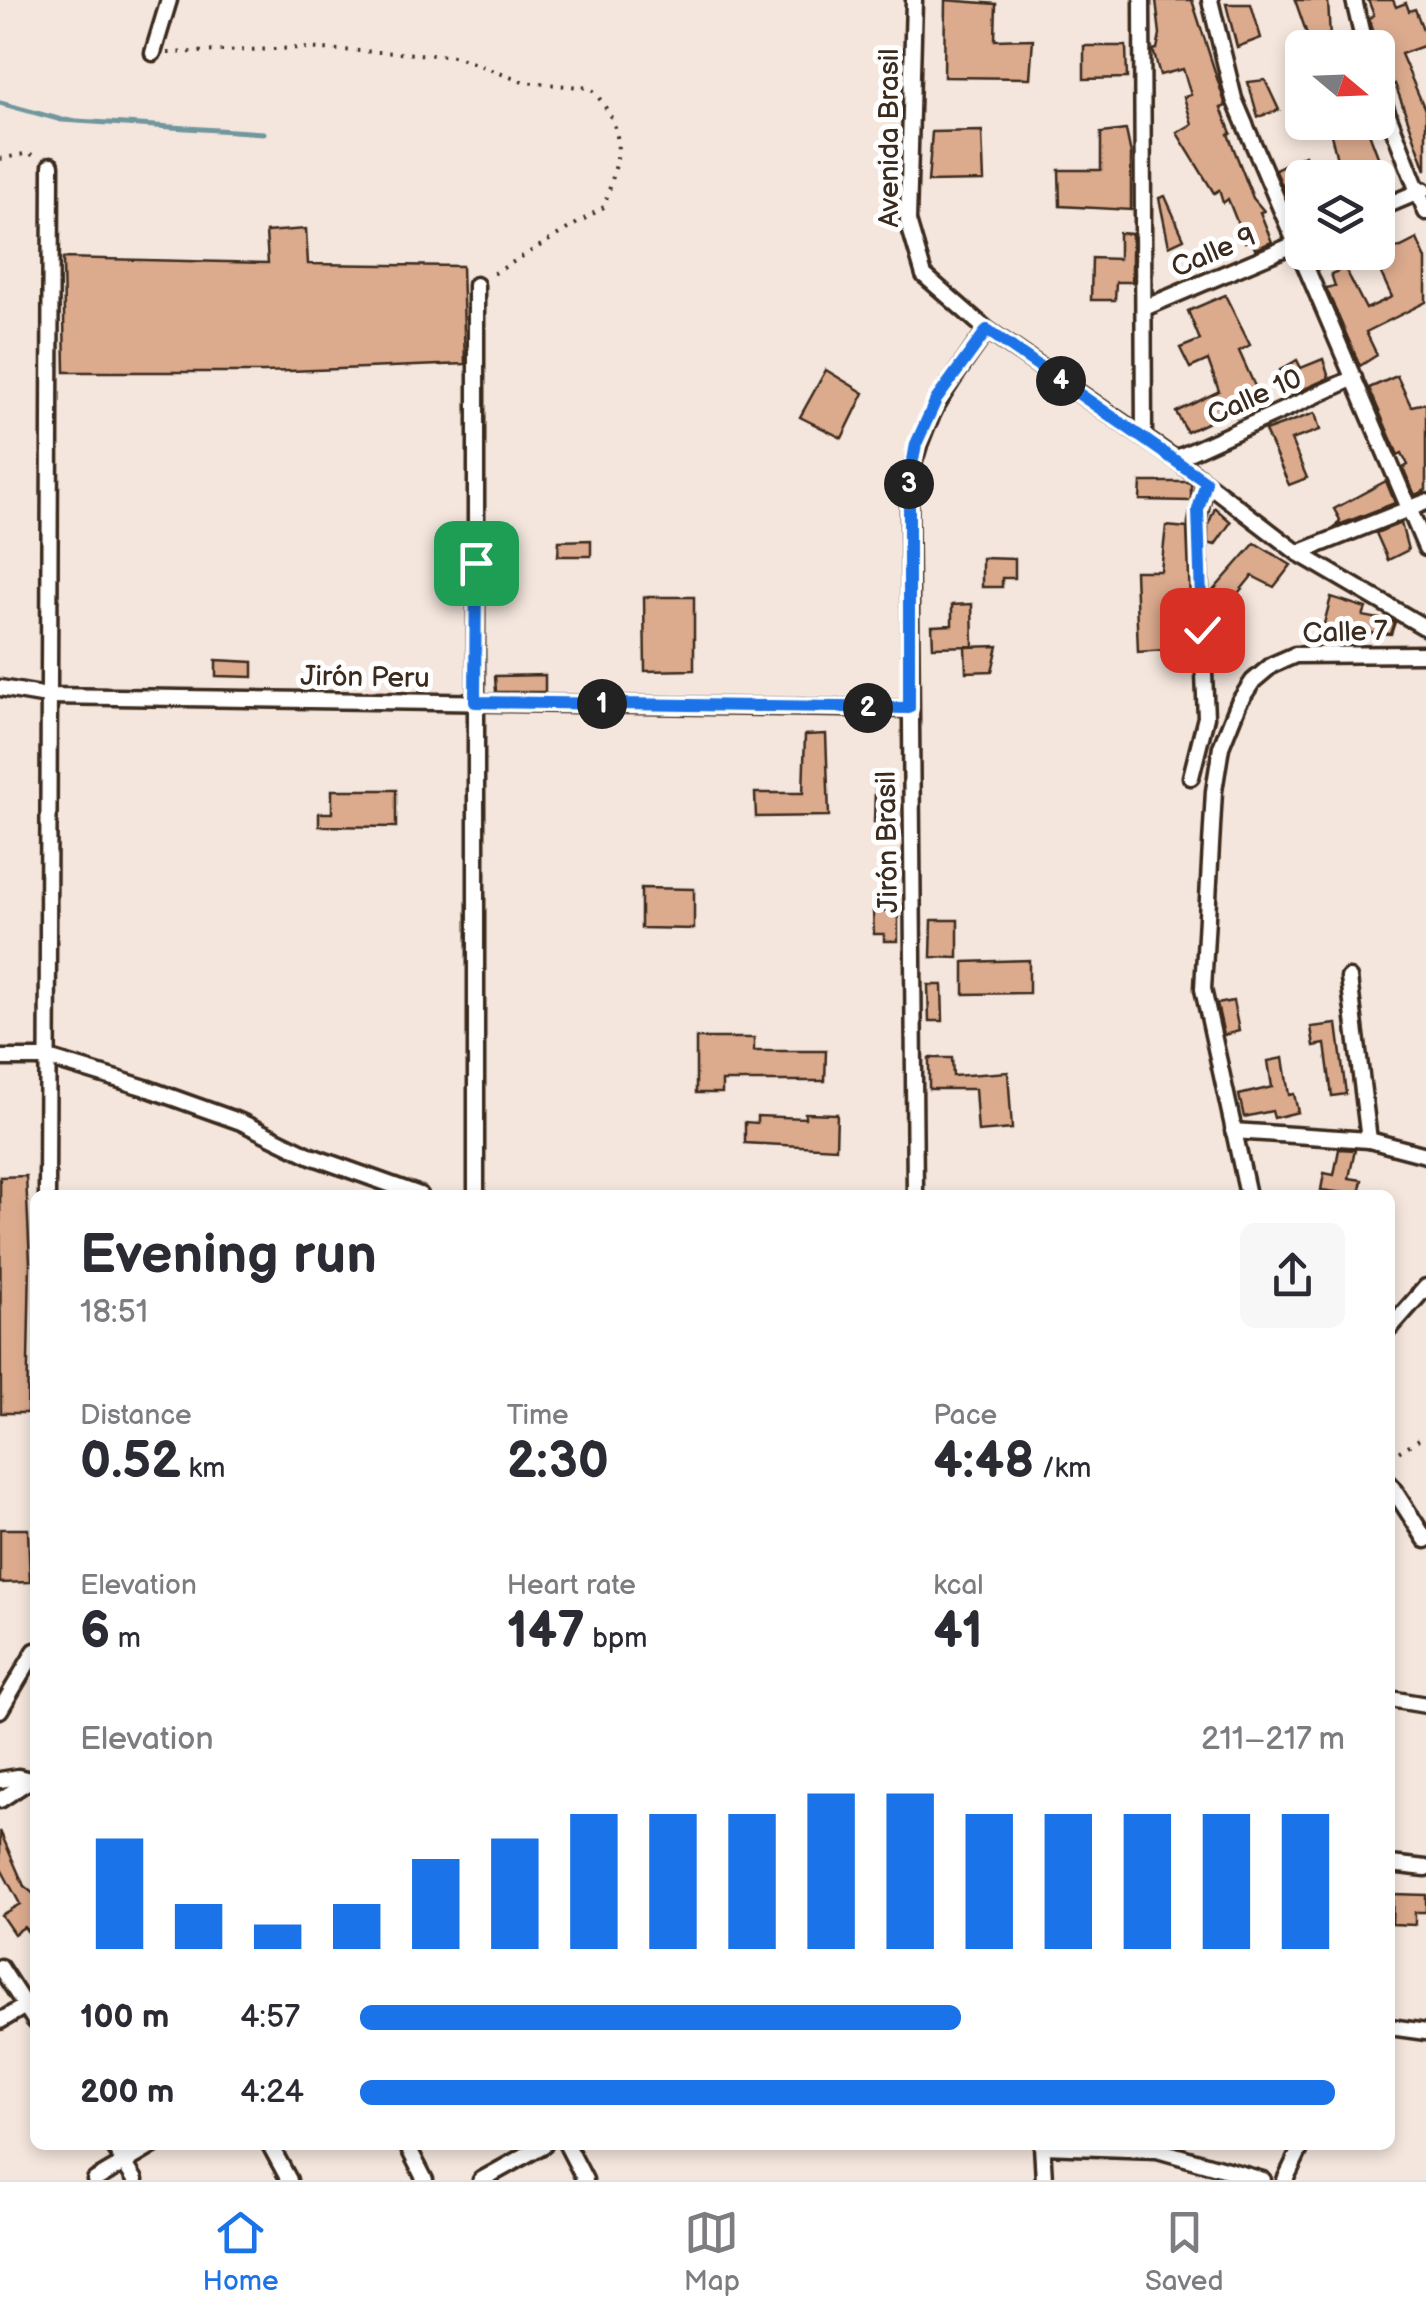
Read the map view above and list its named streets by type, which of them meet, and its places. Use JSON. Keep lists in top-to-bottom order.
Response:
{
  "streets": {
    "street": [
      "Avenida Brasil",
      "Calle 9",
      "Calle 10",
      "Calle 7",
      "Jirón Peru",
      "Jirón Brasil"
    ]
  },
  "crossings": [
    ["Avenida Brasil", "Jirón Brasil"],
    ["Jirón Peru", "Jirón Brasil"]
  ],
  "north": "right",
  "page": {
    "pins": [
      "4",
      "3",
      "1",
      "2"
    ],
    "heading": ["Evening run", "18:51"],
    "stats": [
      ["Distance", "0.52 km"],
      ["Time", "2:30"],
      ["Pace", "4:48 /km"],
      ["Elevation", "6 m"],
      ["Heart rate", "147 bpm"],
      ["kcal", "41"]
    ],
    "chart": ["Elevation", "211–217 m"],
    "list": [
      {
        "name": "100 m",
        "note": "4:57"
      },
      {
        "name": "200 m",
        "note": "4:24"
      }
    ],
    "tabs": ["Home", "Map", "Saved"]
  }
}
